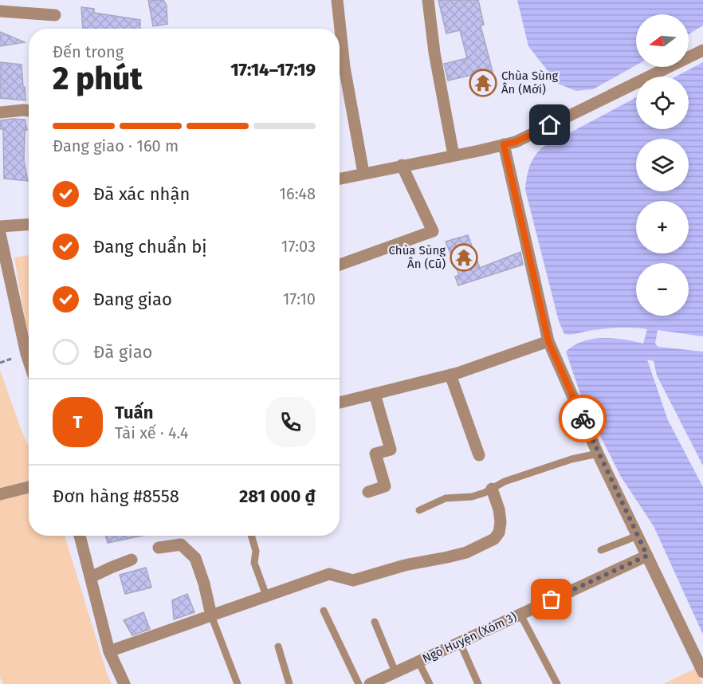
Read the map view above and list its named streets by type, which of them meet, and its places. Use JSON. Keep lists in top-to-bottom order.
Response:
{
  "streets": {
    "street": ["Ngõ Huyện (Xóm 3)"]
  },
  "places": {
    "temple": ["Chùa Sùng Ân (Mới)", "Chùa Sùng Ân (Cũ)"]
  },
  "north": "left",
  "page": {
    "map_buttons": ["+", "−"],
    "heading": ["2 phút", "Đến trong", "17:14–17:19"],
    "panel": [
      "Tuấn",
      "Tài xế · 4.4",
      "Đơn hàng #8558",
      "281 000 ₫"
    ],
    "bar": "Đang giao · 160 m",
    "list": [
      ["Đã xác nhận", "16:48"],
      ["Đang chuẩn bị", "17:03"],
      ["Đang giao", "17:10"],
      "Đã giao"
    ],
    "round": "T"
  }
}
